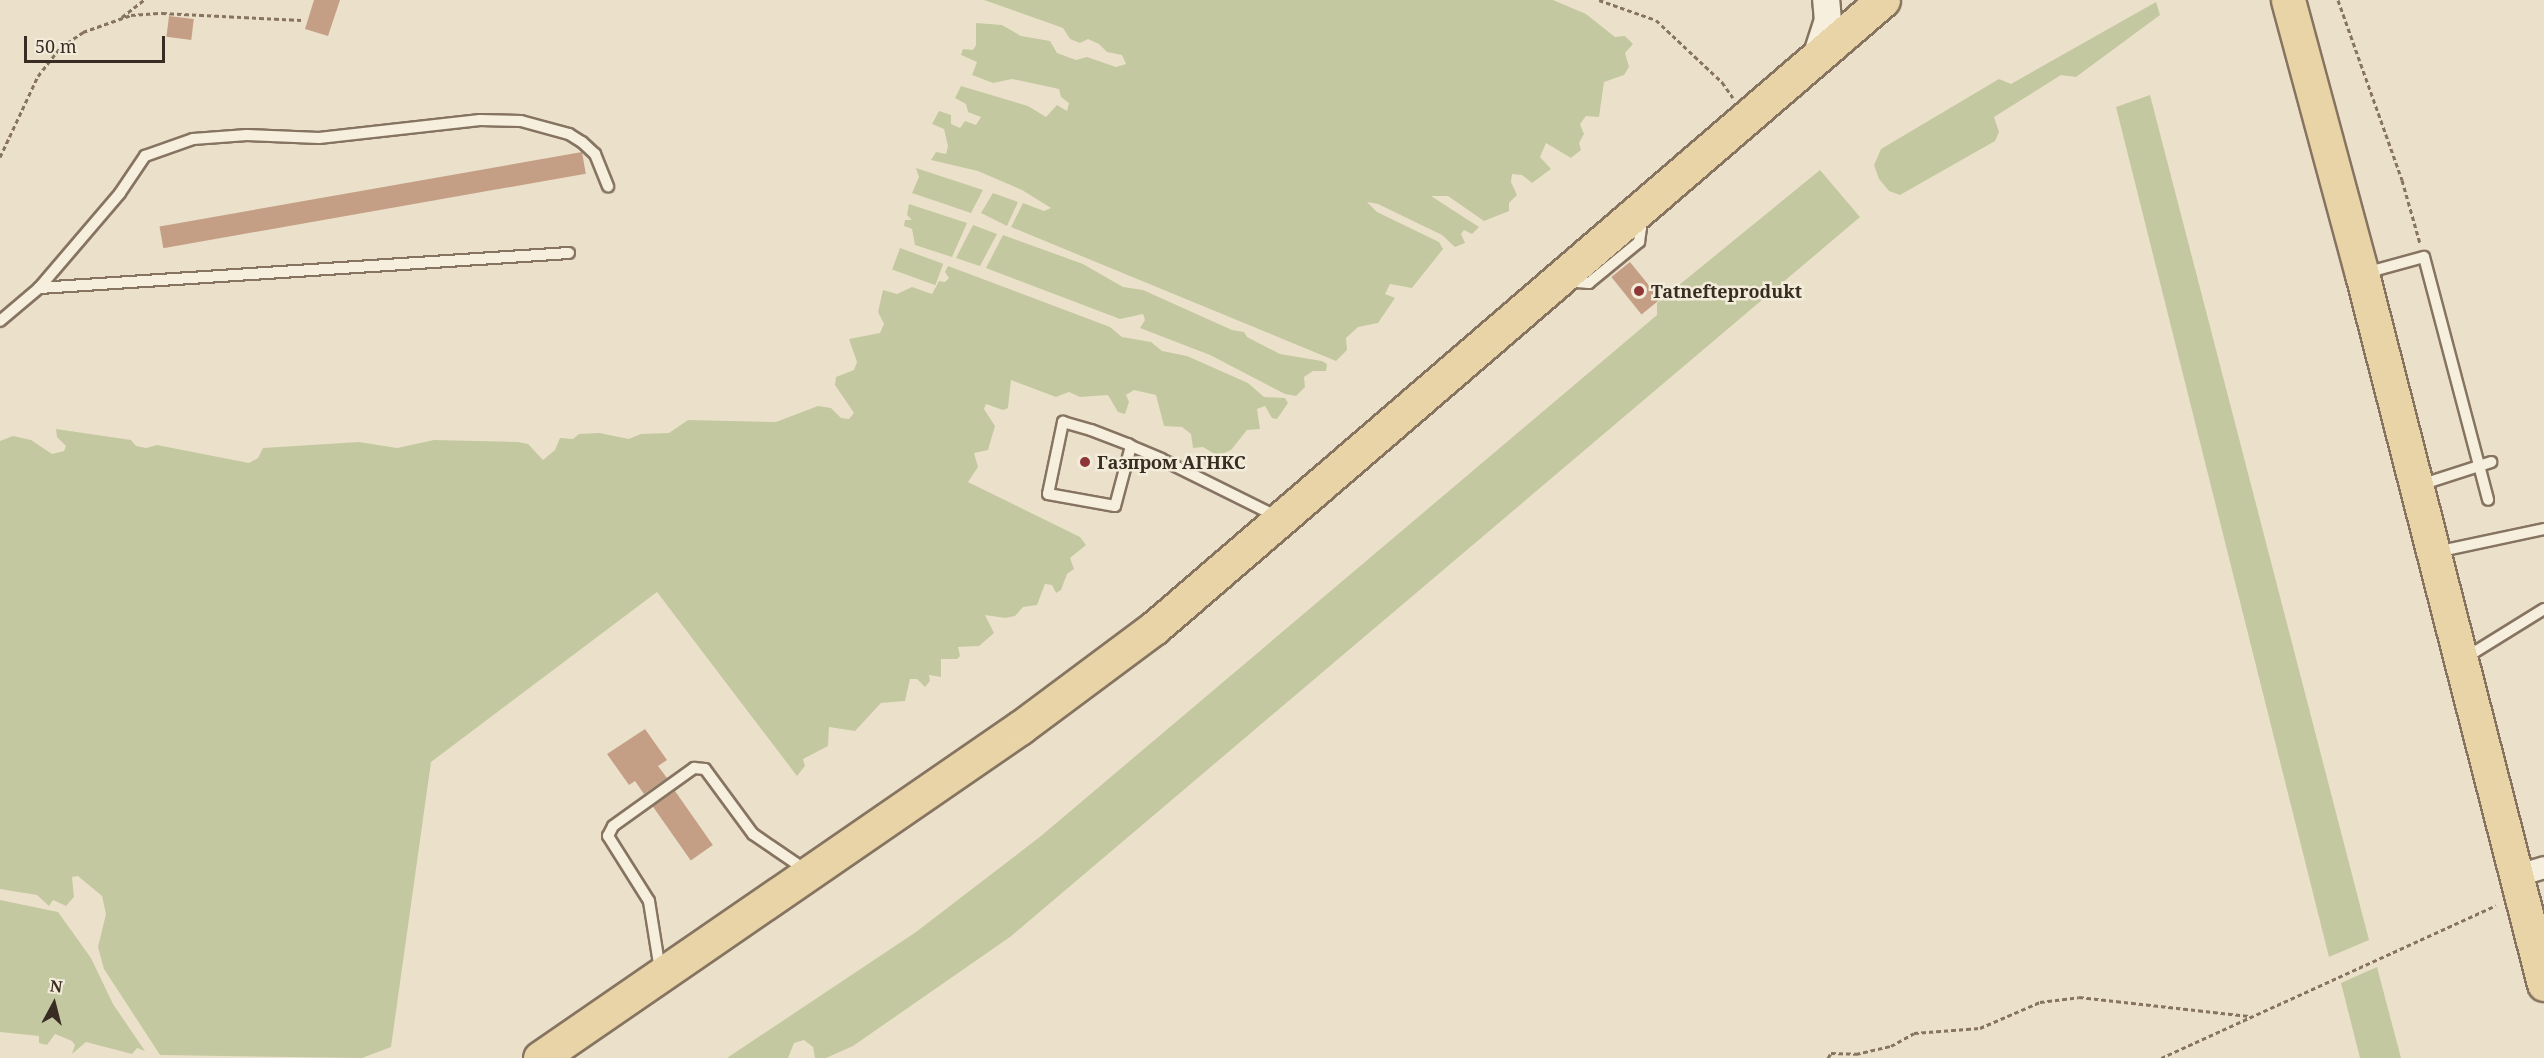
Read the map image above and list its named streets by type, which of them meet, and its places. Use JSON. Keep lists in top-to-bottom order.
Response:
{
  "places": ["Tatnefteprodukt", "Газпром АГНКС"],
  "scale_bar": "50 m",
  "north": "top"
}
